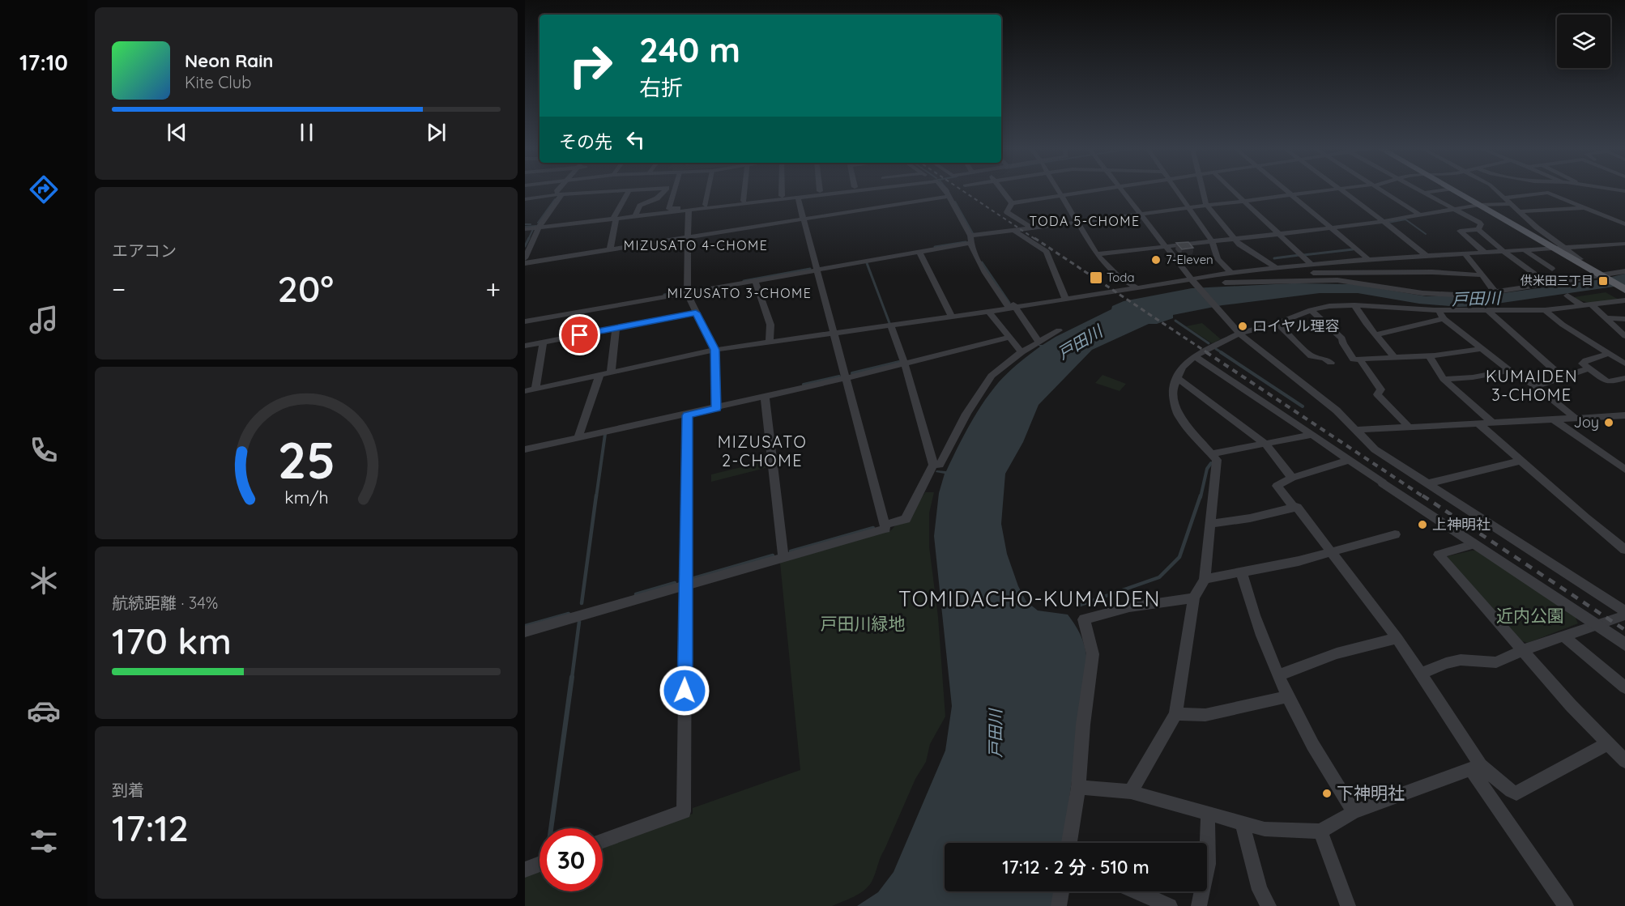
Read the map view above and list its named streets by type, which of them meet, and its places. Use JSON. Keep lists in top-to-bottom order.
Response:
{
  "districts": [
    "TODA 5-CHOME",
    "MIZUSATO 4-CHOME",
    "MIZUSATO 3-CHOME",
    "KUMAIDEN 3-CHOME",
    "MIZUSATO 2-CHOME",
    "TOMIDACHO-KUMAIDEN"
  ],
  "water": ["戸田川"],
  "parks": ["近内公園", "戸田川緑地"],
  "places": {
    "other": [
      "7-Eleven",
      "ロイヤル理容",
      "Joy",
      "上神明社",
      "下神明社"
    ],
    "transit": ["Toda", "供米田三丁目"]
  },
  "page": {
    "tabs": "17:10",
    "turn": ["240 m", "右折"],
    "song": ["Neon Rain", "Kite Club"],
    "then": "その先",
    "tile": [
      "エアコン",
      ["航続距離 · 34%", "170 km"],
      ["到着", "17:12"]
    ],
    "heat": ["−", "20°", "+"],
    "limit": "30",
    "trip": "17:12 · 2 分 · 510 m",
    "gauge": ["25", "km/h"]
  }
}
